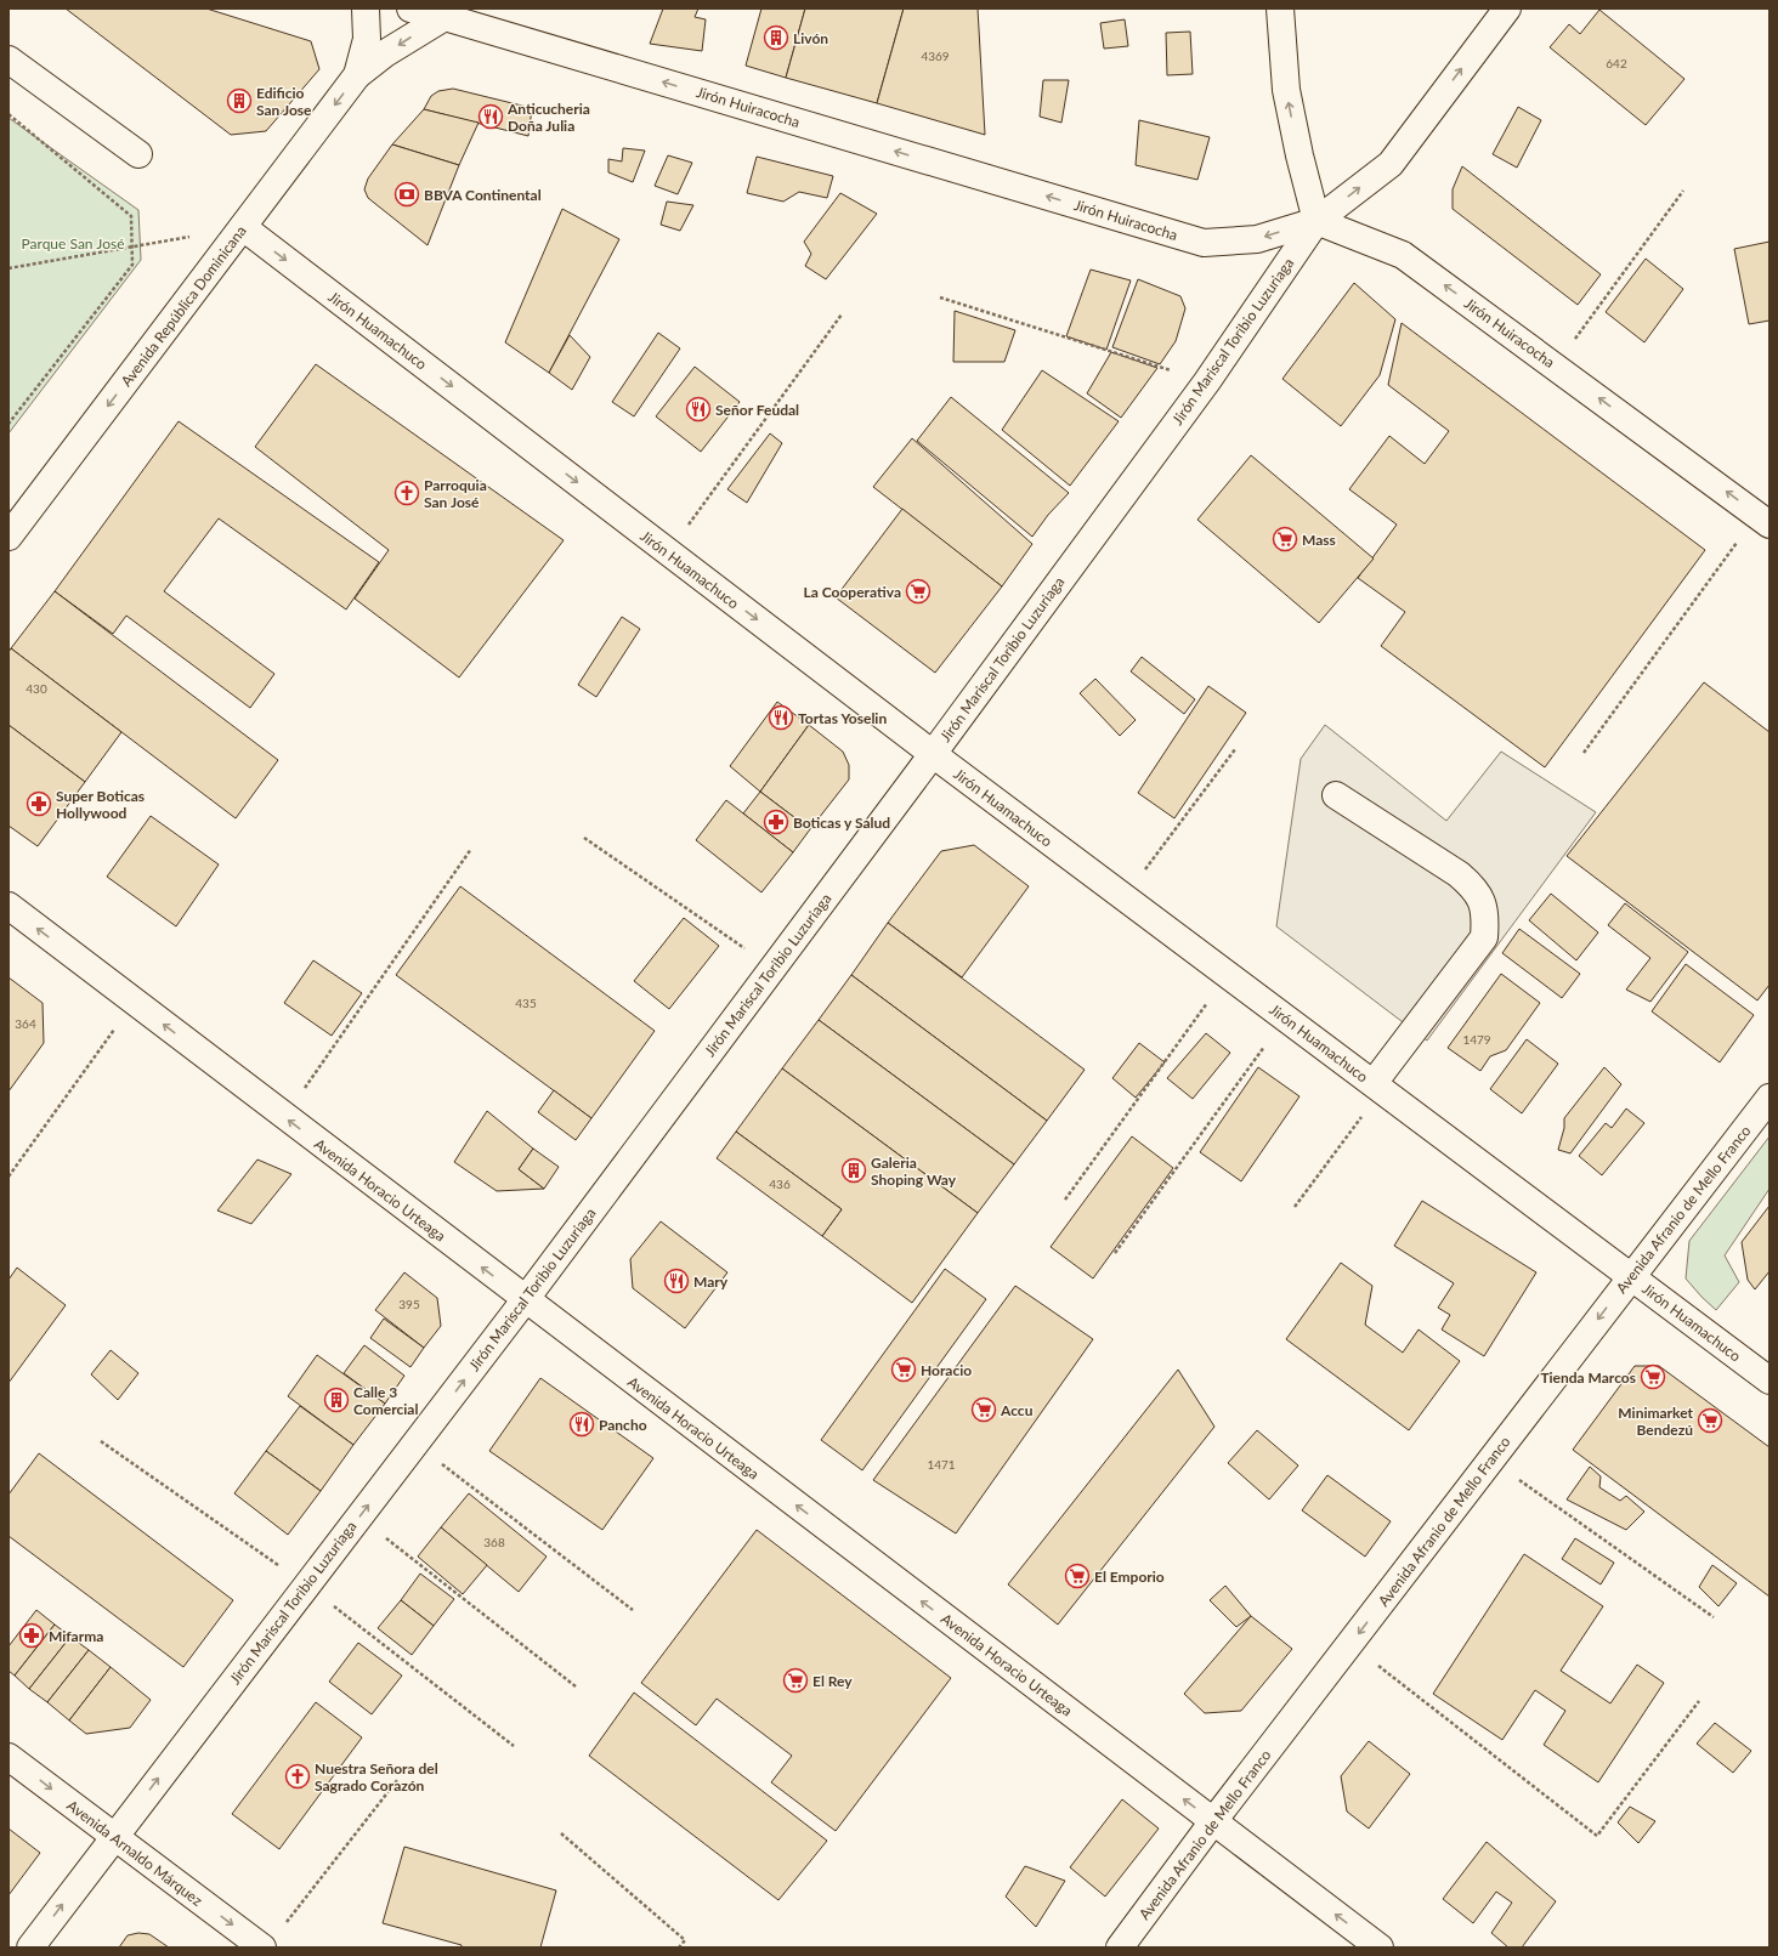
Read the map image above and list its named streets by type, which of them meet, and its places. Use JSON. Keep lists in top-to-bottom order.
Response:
{
  "streets": {
    "street": [
      "Jirón Huiracocha",
      "Avenida República Dominicana",
      "Jirón Huamachuco",
      "Jirón Mariscal Toribio Luzuriaga",
      "Avenida Horacio Urteaga",
      "Avenida Afranio de Mello Franco",
      "Avenida Arnaldo Márquez"
    ]
  },
  "crossings": [
    ["Jirón Huiracocha", "Avenida República Dominicana"],
    ["Jirón Huiracocha", "Jirón Mariscal Toribio Luzuriaga"],
    ["Avenida República Dominicana", "Jirón Huamachuco"],
    ["Jirón Huamachuco", "Jirón Mariscal Toribio Luzuriaga"],
    ["Jirón Huamachuco", "Avenida Afranio de Mello Franco"],
    ["Jirón Mariscal Toribio Luzuriaga", "Avenida Horacio Urteaga"],
    ["Jirón Mariscal Toribio Luzuriaga", "Avenida Arnaldo Márquez"],
    ["Avenida Horacio Urteaga", "Avenida Afranio de Mello Franco"]
  ],
  "one_way": [
    "Jirón Huiracocha",
    "Avenida República Dominicana",
    "Jirón Huamachuco",
    "Jirón Mariscal Toribio Luzuriaga",
    "Avenida Horacio Urteaga",
    "Avenida Afranio de Mello Franco",
    "Avenida Arnaldo Márquez"
  ],
  "parks": ["Parque San José"],
  "places": {
    "building": [
      "Livón",
      "Edificio San Jose",
      "Galeria Shoping Way",
      "Calle 3 Comercial"
    ],
    "restaurant": [
      "Anticucheria Doña Julia",
      "Señor Feudal",
      "Tortas Yoselin",
      "Mary",
      "Pancho"
    ],
    "bank": ["BBVA Continental"],
    "church": ["Parroquia San José", "Nuestra Señora del Sagrado Corazón"],
    "supermarket": [
      "Mass",
      "La Cooperativa",
      "Horacio",
      "Tienda Marcos",
      "Accu",
      "Minimarket Bendezú",
      "El Emporio",
      "El Rey"
    ],
    "pharmacy": ["Super Boticas Hollywood", "Boticas y Salud", "Mifarma"]
  },
  "house_numbers": [
    "4369",
    "642",
    "430",
    "435",
    "364",
    "1479",
    "436",
    "395",
    "1471",
    "368"
  ]
}
